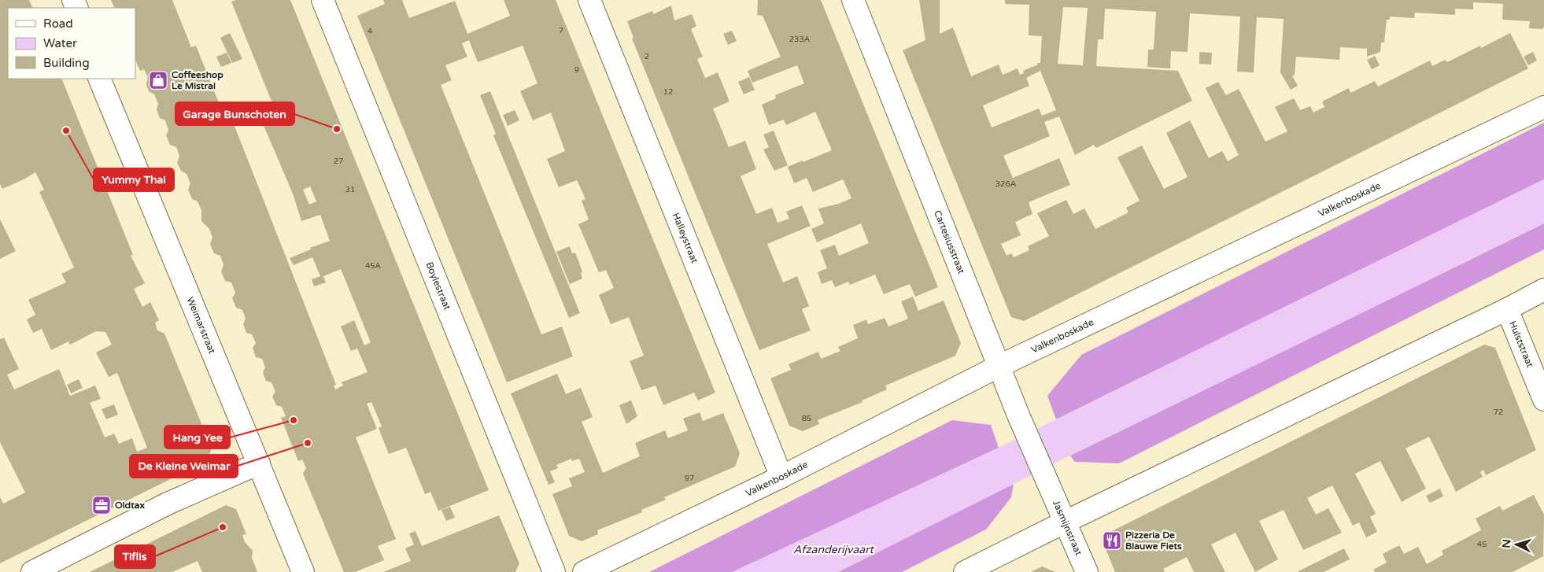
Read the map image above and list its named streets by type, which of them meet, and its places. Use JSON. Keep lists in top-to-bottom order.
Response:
{
  "streets": {
    "street": [
      "Valkenboskade",
      "Halleystraat",
      "Cartesiusstraat",
      "Boylestraat",
      "Weimarstraat",
      "Hulststraat",
      "Jasmijnstraat"
    ]
  },
  "crossings": [
    ["Valkenboskade", "Halleystraat"],
    ["Valkenboskade", "Cartesiusstraat"],
    ["Cartesiusstraat", "Jasmijnstraat"]
  ],
  "water": ["Afzanderijvaart"],
  "places": {
    "shop": ["Coffeeshop Le Mistral"],
    "other": [
      "Garage Bunschoten",
      "Yummy Thai",
      "Hang Yee",
      "De Kleine Weimar",
      "Tiflis"
    ],
    "office": ["Oldtax"],
    "restaurant": ["Pizzeria De Blauwe Fiets"]
  },
  "house_numbers": [
    "7",
    "4",
    "233A",
    "2",
    "9",
    "12",
    "27",
    "326A",
    "31",
    "45A",
    "72",
    "85",
    "97",
    "45"
  ],
  "legend": ["Road", "Water", "Building"],
  "north": "left"
}
